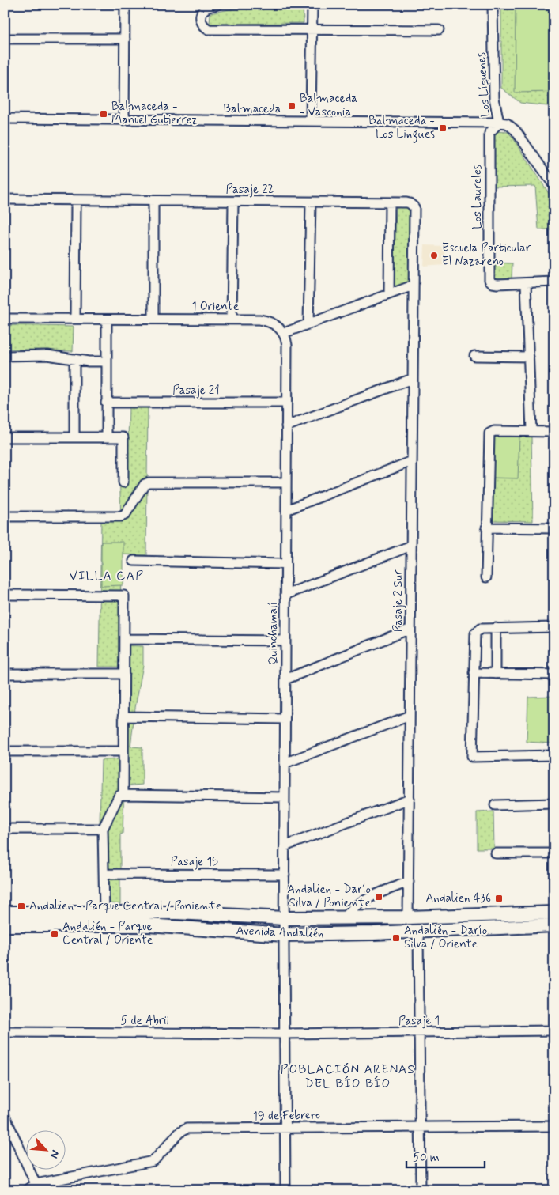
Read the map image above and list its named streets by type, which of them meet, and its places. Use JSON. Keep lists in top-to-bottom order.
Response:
{
  "streets": {
    "main road": ["Avenida Andalién"],
    "street": [
      "Los Líquenes",
      "Balmaceda",
      "Pasaje 22",
      "Los Laureles",
      "1 Oriente",
      "Pasaje 21",
      "Pasaje 2 Sur",
      "Quinchamalí",
      "Pasaje 15",
      "5 de Abril",
      "Pasaje 1",
      "19 de Febrero"
    ]
  },
  "crossings": [
    ["Los Líquenes", "Balmaceda"],
    ["Los Líquenes", "Los Laureles"],
    ["Balmaceda", "Los Laureles"],
    ["Pasaje 22", "Pasaje 2 Sur"],
    ["1 Oriente", "Quinchamalí"],
    ["Pasaje 21", "Quinchamalí"],
    ["Pasaje 2 Sur", "Avenida Andalién"],
    ["Quinchamalí", "Pasaje 15"],
    ["Quinchamalí", "Avenida Andalién"],
    ["Quinchamalí", "5 de Abril"],
    ["Quinchamalí", "Pasaje 1"],
    ["Quinchamalí", "19 de Febrero"],
    ["5 de Abril", "Pasaje 1"]
  ],
  "districts": ["VILLA CAP", "POBLACIÓN ARENAS DEL BÍO BÍO"],
  "places": {
    "transit": [
      "Balmaceda - Vasconia",
      "Balmaceda - Manuel Gutierrez",
      "Balmaceda - Los Lingues",
      "Andalien - Darío Silva / Poniente",
      "Andalien 436",
      "Andalien - Parque Central / Poniente",
      "Andalién - Parque Central / Oriente",
      "Andalién - Darío Silva / Oriente"
    ],
    "other": ["Escuela Particular El Nazareno"]
  },
  "scale_bar": "50 m",
  "north": "bottom right"
}
